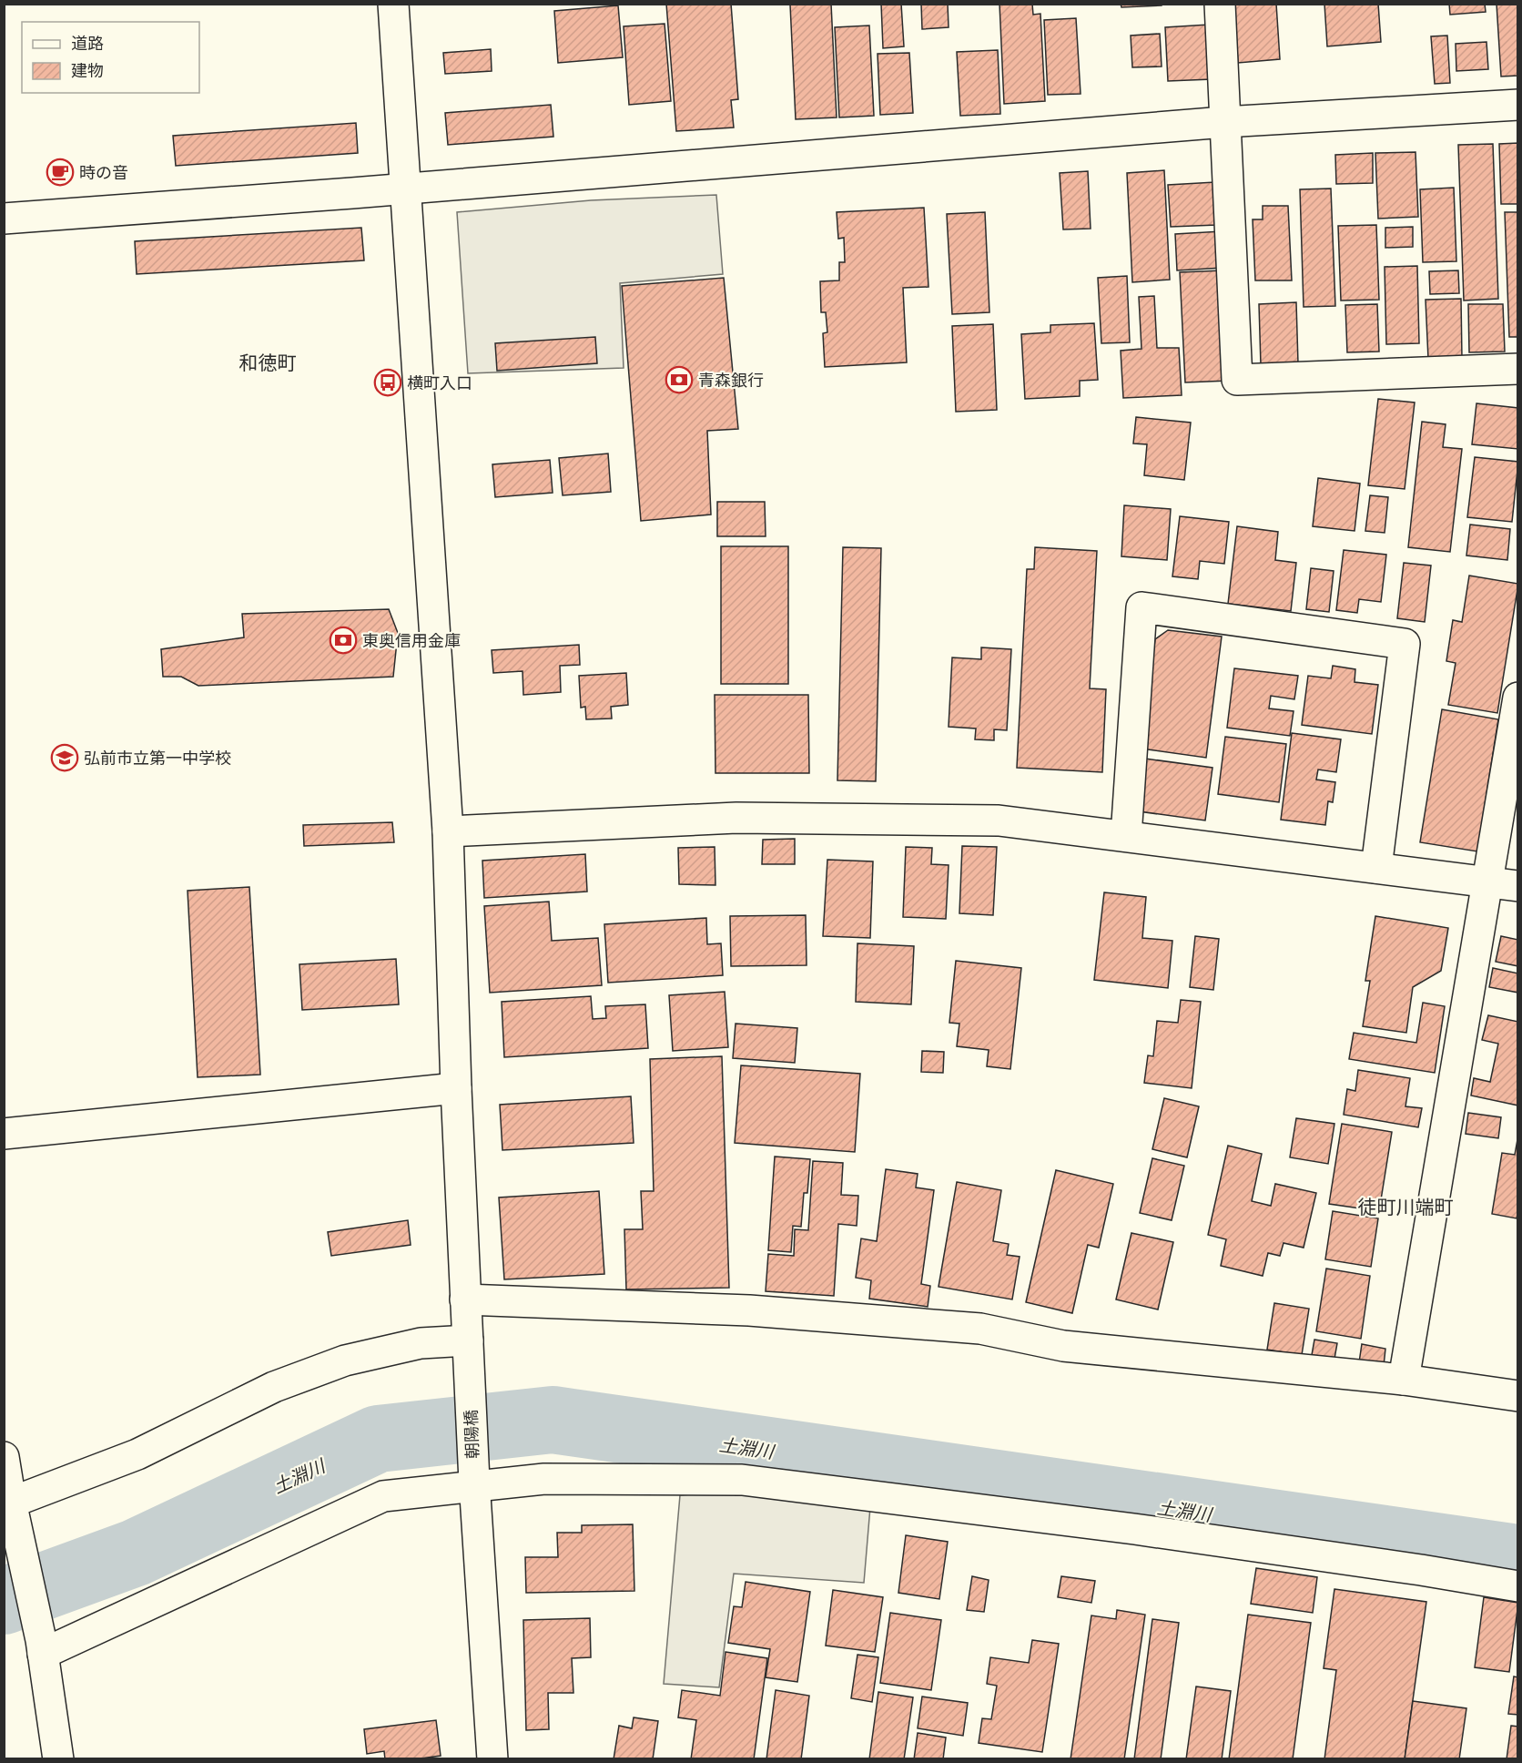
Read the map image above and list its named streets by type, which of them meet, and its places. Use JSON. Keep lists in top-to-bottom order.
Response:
{
  "streets": {
    "street": ["朝陽橋"]
  },
  "districts": ["和徳町", "徒町川端町"],
  "water": ["土淵川"],
  "places": {
    "cafe": ["時の音"],
    "bank": ["青森銀行", "東奥信用金庫"],
    "bus stop": ["横町入口"],
    "school or university": ["弘前市立第一中学校"]
  },
  "legend": ["道路", "建物"]
}
